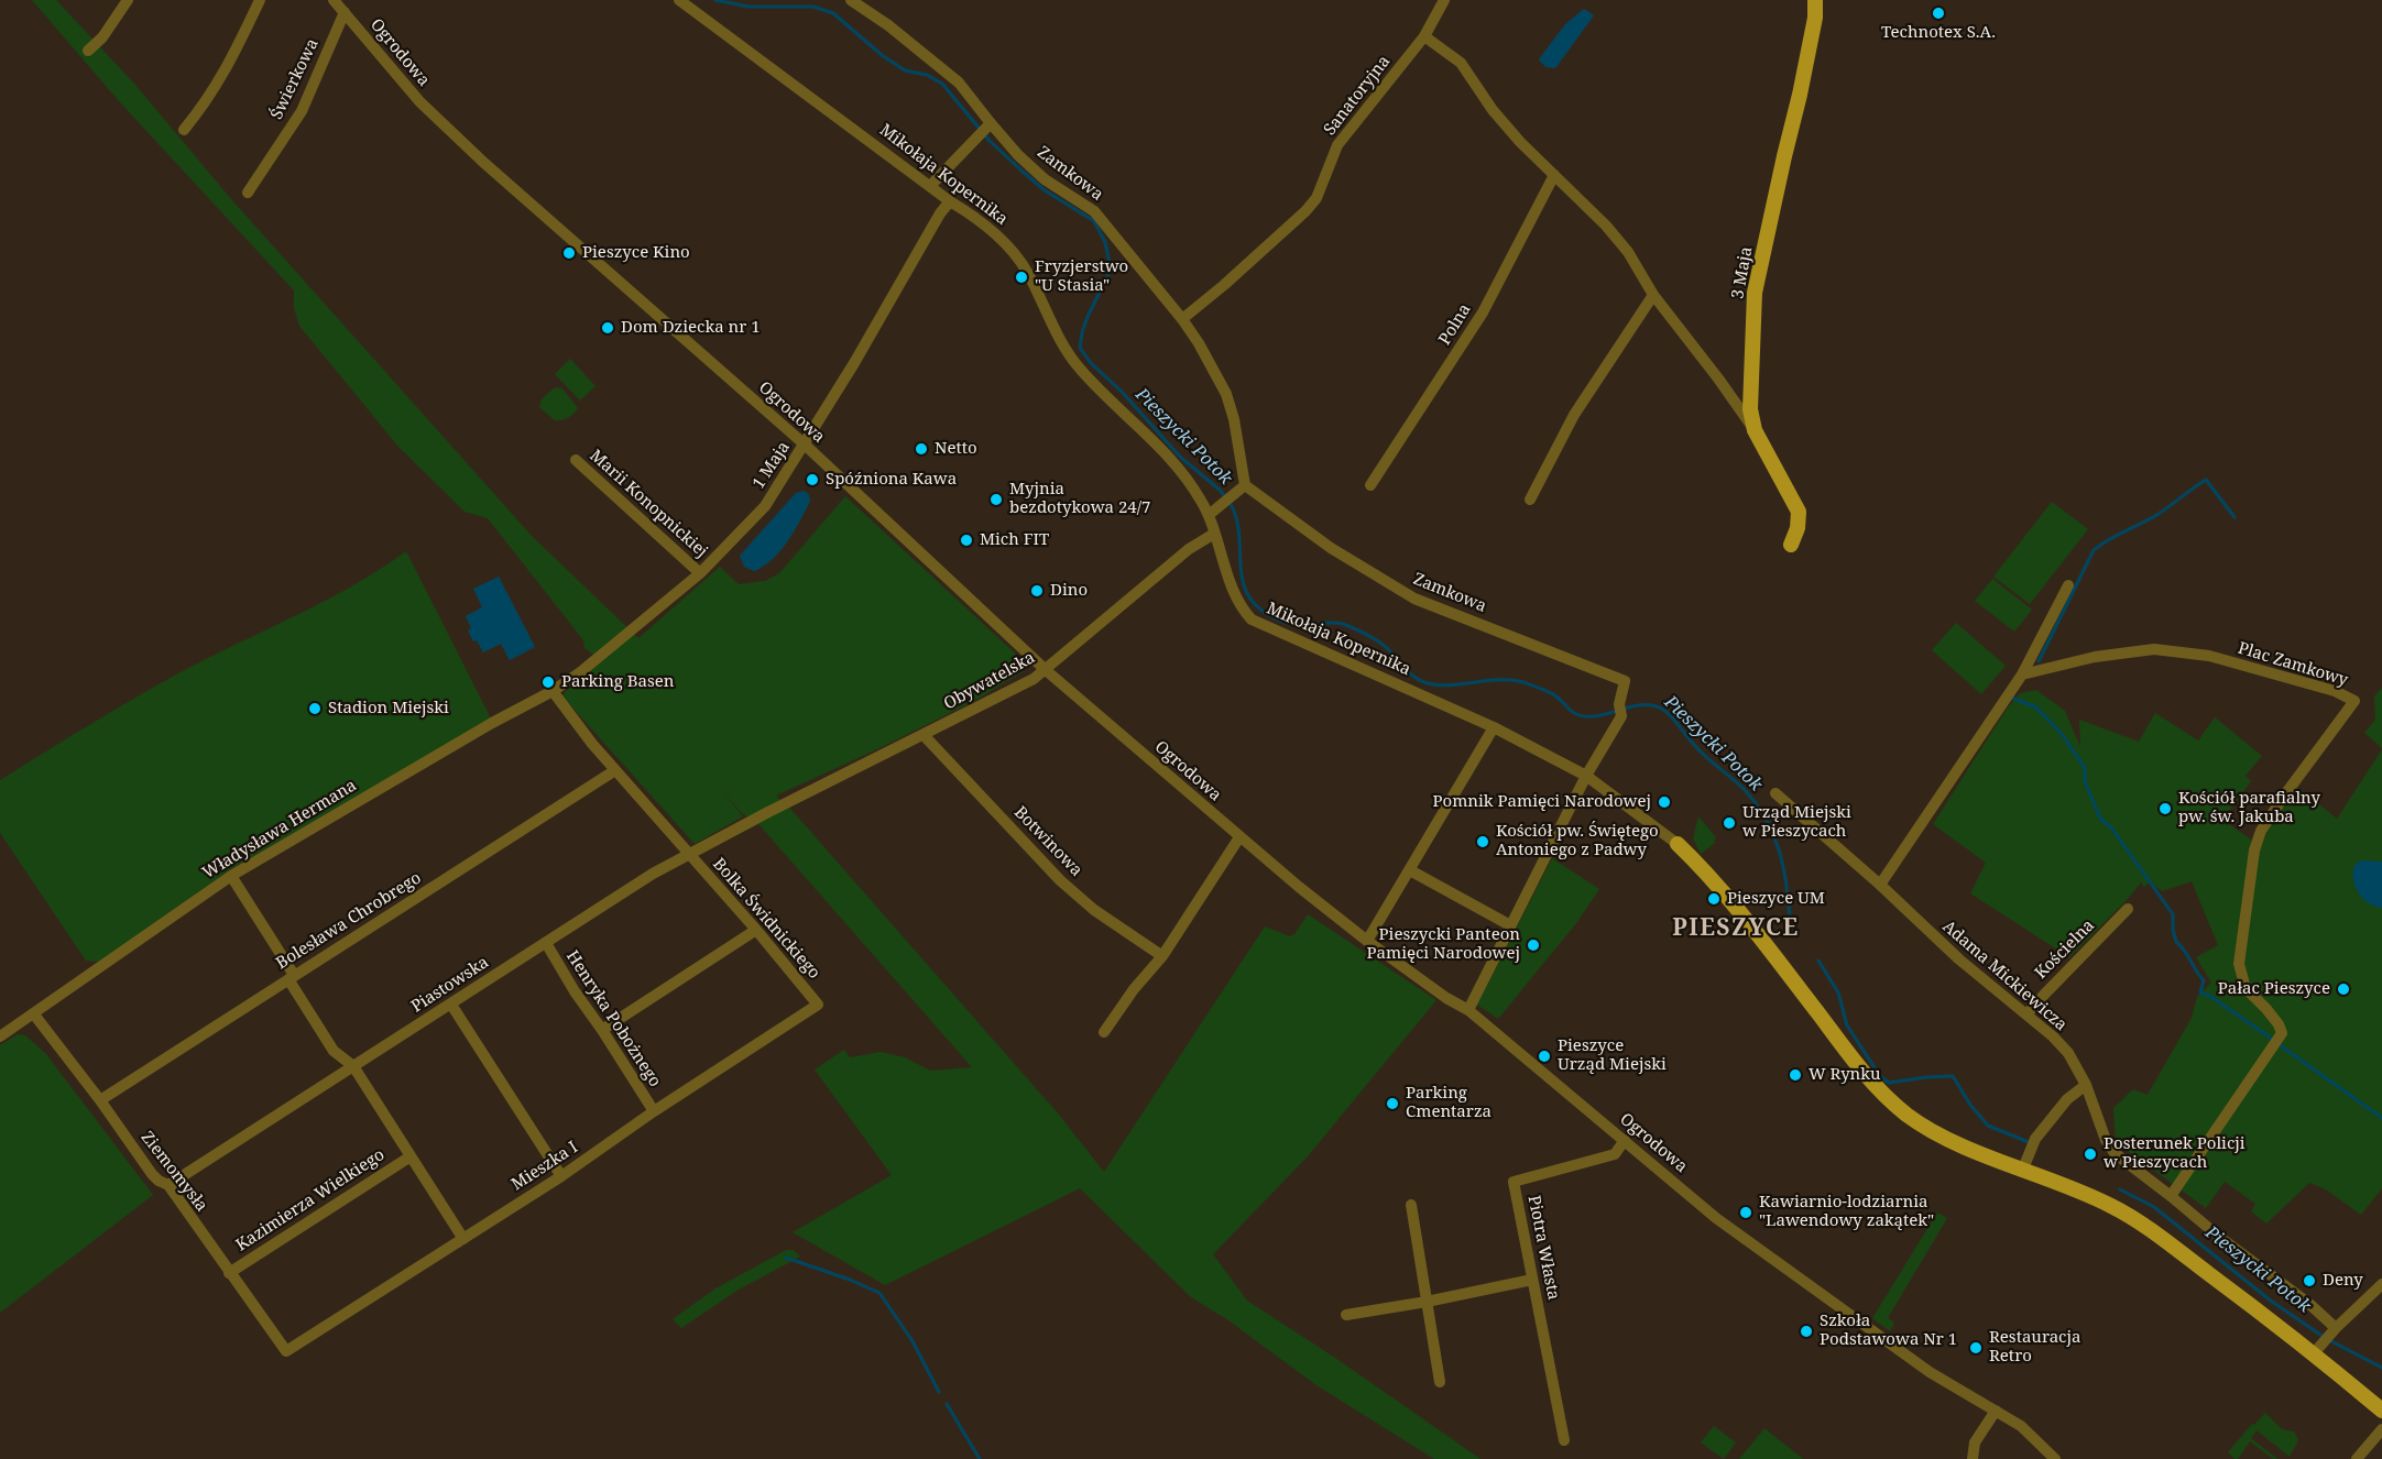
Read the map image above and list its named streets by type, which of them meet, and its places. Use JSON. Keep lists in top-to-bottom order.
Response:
{
  "streets": {
    "main road": ["3 Maja"],
    "street": [
      "Ogrodowa",
      "Świerkowa",
      "Sanatoryjna",
      "Zamkowa",
      "Mikołaja Kopernika",
      "Polna",
      "1 Maja",
      "Marii Konopnickiej",
      "Plac Zamkowy",
      "Obywatelska",
      "Władysława Hermana",
      "Botwinowa",
      "Bolka Świdnickiego",
      "Bolesława Chrobrego",
      "Kościelna",
      "Adama Mickiewicza",
      "Piastowska",
      "Henryka Pobożnego",
      "Mieszka I",
      "Ziemomysła",
      "Kazimierza Wielkiego",
      "Piotra Własta"
    ]
  },
  "crossings": [
    ["Ogrodowa", "Świerkowa"],
    ["Ogrodowa", "1 Maja"],
    ["Ogrodowa", "Obywatelska"],
    ["Ogrodowa", "Piotra Własta"],
    ["Sanatoryjna", "Zamkowa"],
    ["Zamkowa", "Mikołaja Kopernika"],
    ["Mikołaja Kopernika", "1 Maja"],
    ["Mikołaja Kopernika", "Obywatelska"],
    ["1 Maja", "Marii Konopnickiej"],
    ["1 Maja", "Władysława Hermana"],
    ["1 Maja", "Bolka Świdnickiego"],
    ["Plac Zamkowy", "Adama Mickiewicza"],
    ["Obywatelska", "Botwinowa"],
    ["Obywatelska", "Piastowska"],
    ["Władysława Hermana", "Bolka Świdnickiego"],
    ["Władysława Hermana", "Ziemomysła"],
    ["Bolka Świdnickiego", "Bolesława Chrobrego"],
    ["Bolka Świdnickiego", "Piastowska"],
    ["Bolka Świdnickiego", "Mieszka I"],
    ["Bolesława Chrobrego", "Ziemomysła"],
    ["Kościelna", "Adama Mickiewicza"],
    ["Piastowska", "Henryka Pobożnego"],
    ["Piastowska", "Ziemomysła"],
    ["Henryka Pobożnego", "Mieszka I"],
    ["Mieszka I", "Ziemomysła"],
    ["Ziemomysła", "Kazimierza Wielkiego"]
  ],
  "districts": ["PIESZYCE"],
  "water": ["Pieszycki Potok"],
  "places": [
    "Technotex S.A.",
    "Pieszyce Kino",
    "Fryzjerstwo \"U Stasia\"",
    "Dom Dziecka nr 1",
    "Netto",
    "Spóźniona Kawa",
    "Myjnia bezdotykowa 24/7",
    "Mich FIT",
    "Dino",
    "Parking Basen",
    "Stadion Miejski",
    "Pomnik Pamięci Narodowej",
    "Kościół parafialny pw. św. Jakuba",
    "Urząd Miejski w Pieszycach",
    "Kościół pw. Świętego Antoniego z Padwy",
    "Pieszyce UM",
    "Pieszycki Panteon Pamięci Narodowej",
    "Pałac Pieszyce",
    "Pieszyce Urząd Miejski",
    "W Rynku",
    "Parking Cmentarza",
    "Posterunek Policji w Pieszycach",
    "Kawiarnio-lodziarnia \"Lawendowy zakątek\"",
    "Deny",
    "Szkoła Podstawowa Nr 1",
    "Restauracja Retro"
  ]
}
